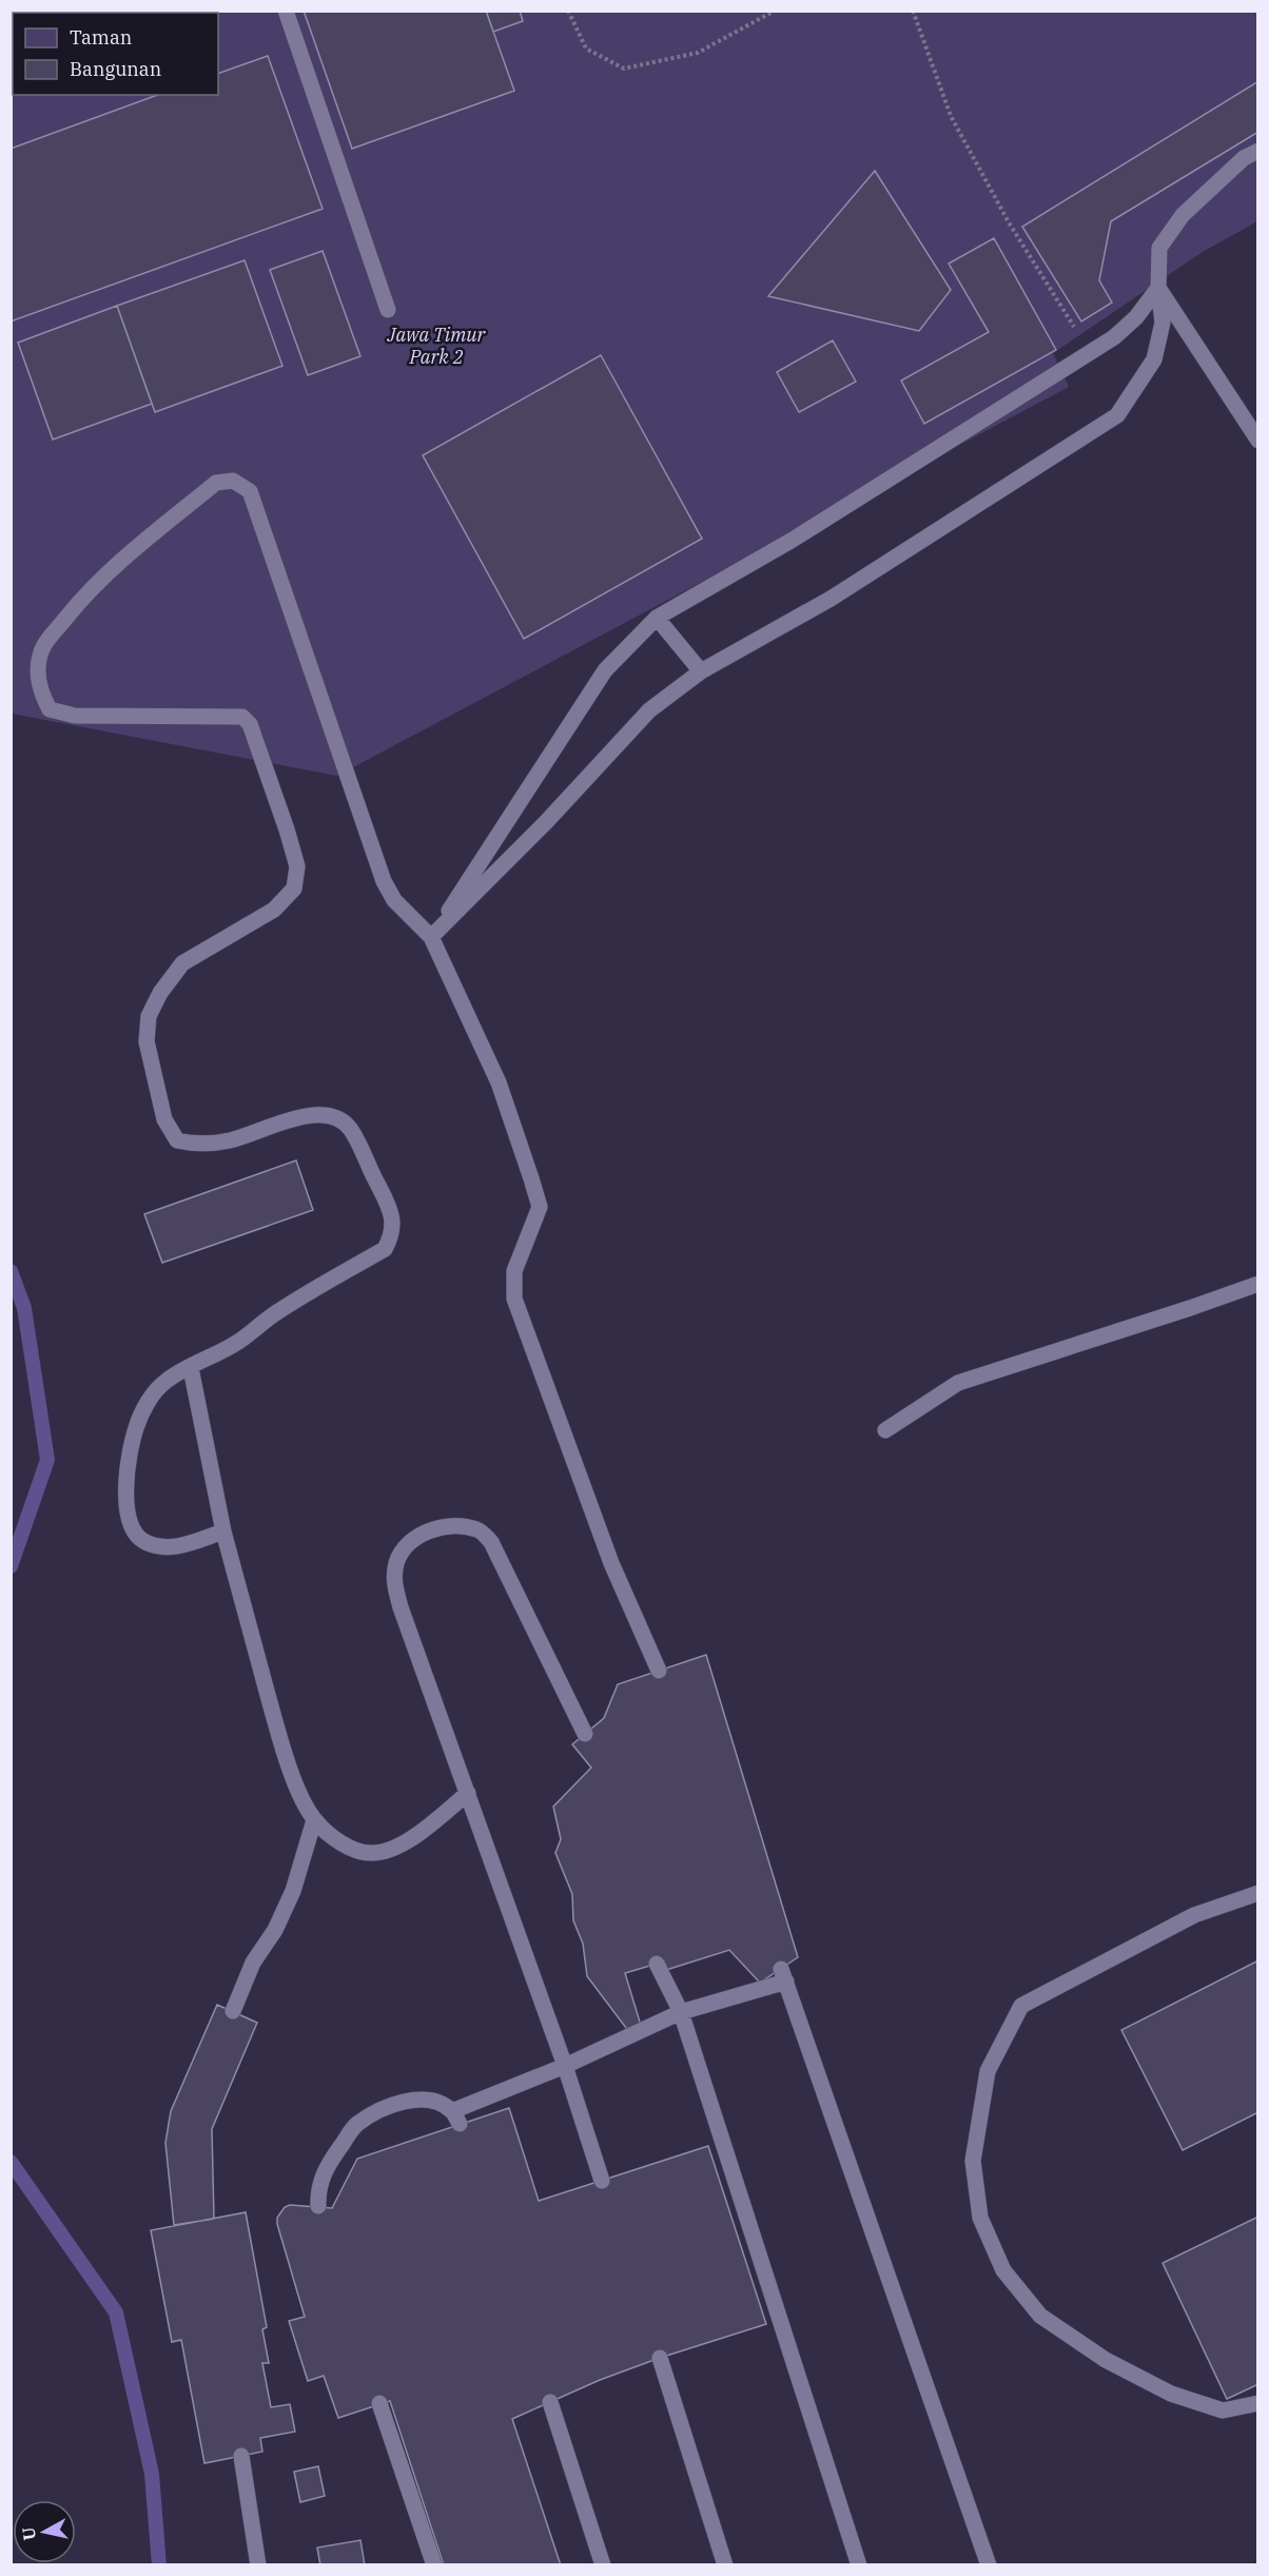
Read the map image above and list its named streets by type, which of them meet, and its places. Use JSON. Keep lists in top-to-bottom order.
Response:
{
  "parks": ["Jawa Timur Park 2"],
  "legend": ["Taman", "Bangunan"],
  "north": "left"
}
